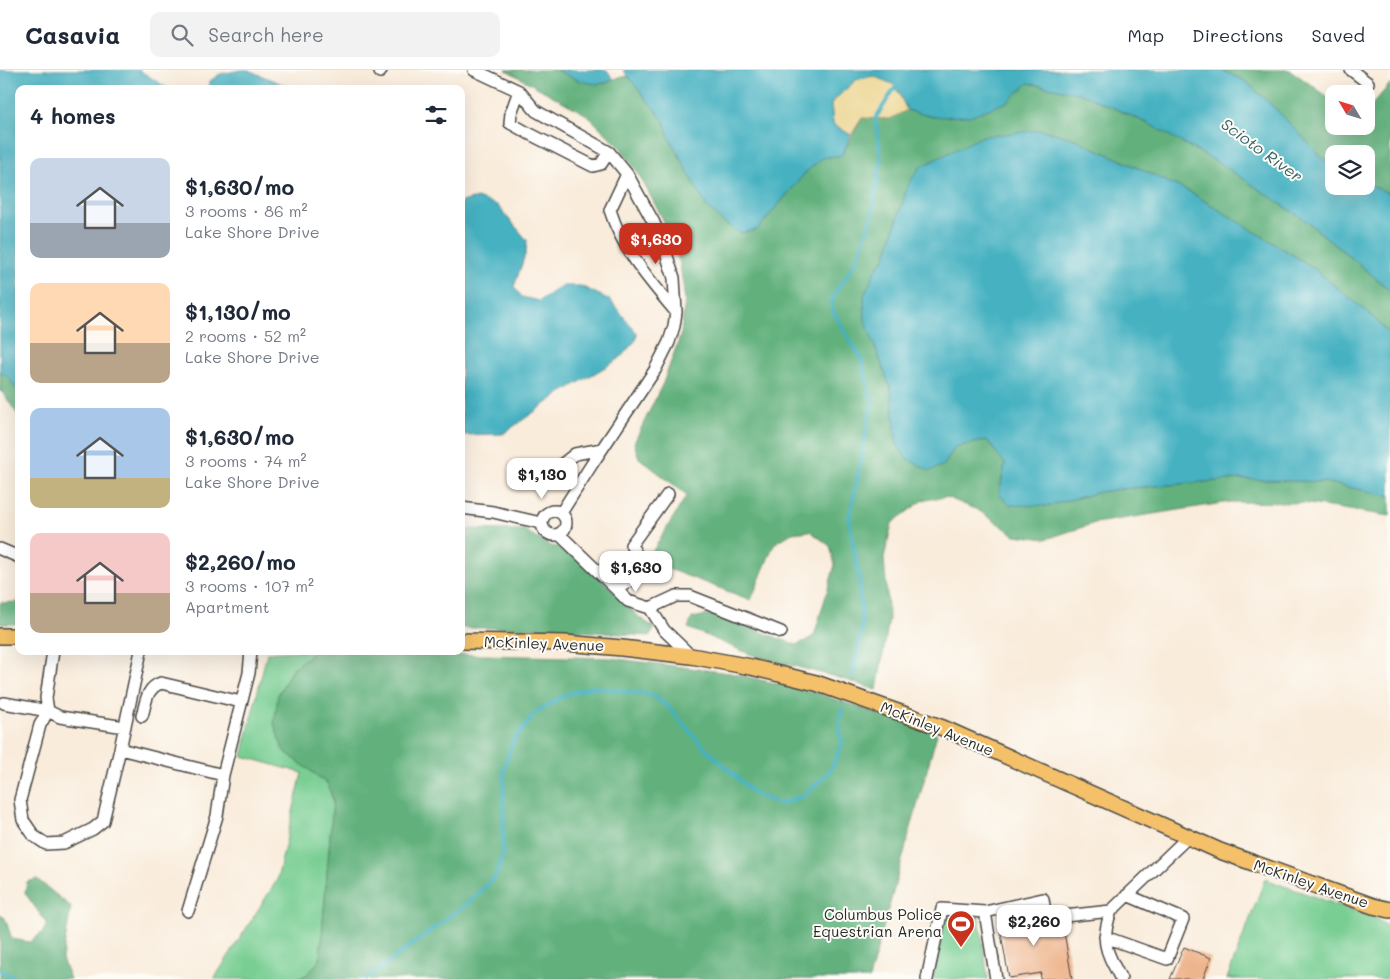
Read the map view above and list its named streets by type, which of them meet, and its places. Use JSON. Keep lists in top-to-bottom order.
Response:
{
  "streets": {
    "main road": ["McKinley Avenue"]
  },
  "water": ["Scioto River"],
  "places": {
    "sports": ["Columbus Police Equestrian Arena"]
  },
  "north": "top left",
  "page": {
    "header": "Casavia",
    "search": "Search here",
    "nav": ["Map", "Directions", "Saved"],
    "heading": "4 homes",
    "list": [
      {
        "name": "$1,630/mo",
        "note": "3 rooms · 86 m² · Lake Shore Drive"
      },
      {
        "name": "$1,130/mo",
        "note": "2 rooms · 52 m² · Lake Shore Drive"
      },
      {
        "name": "$1,630/mo",
        "note": "3 rooms · 74 m² · Lake Shore Drive"
      },
      {
        "name": "$2,260/mo",
        "note": "3 rooms · 107 m² · Apartment"
      }
    ],
    "price": [
      "$1,630",
      "$1,130",
      "$1,630",
      "$2,260"
    ]
  }
}
